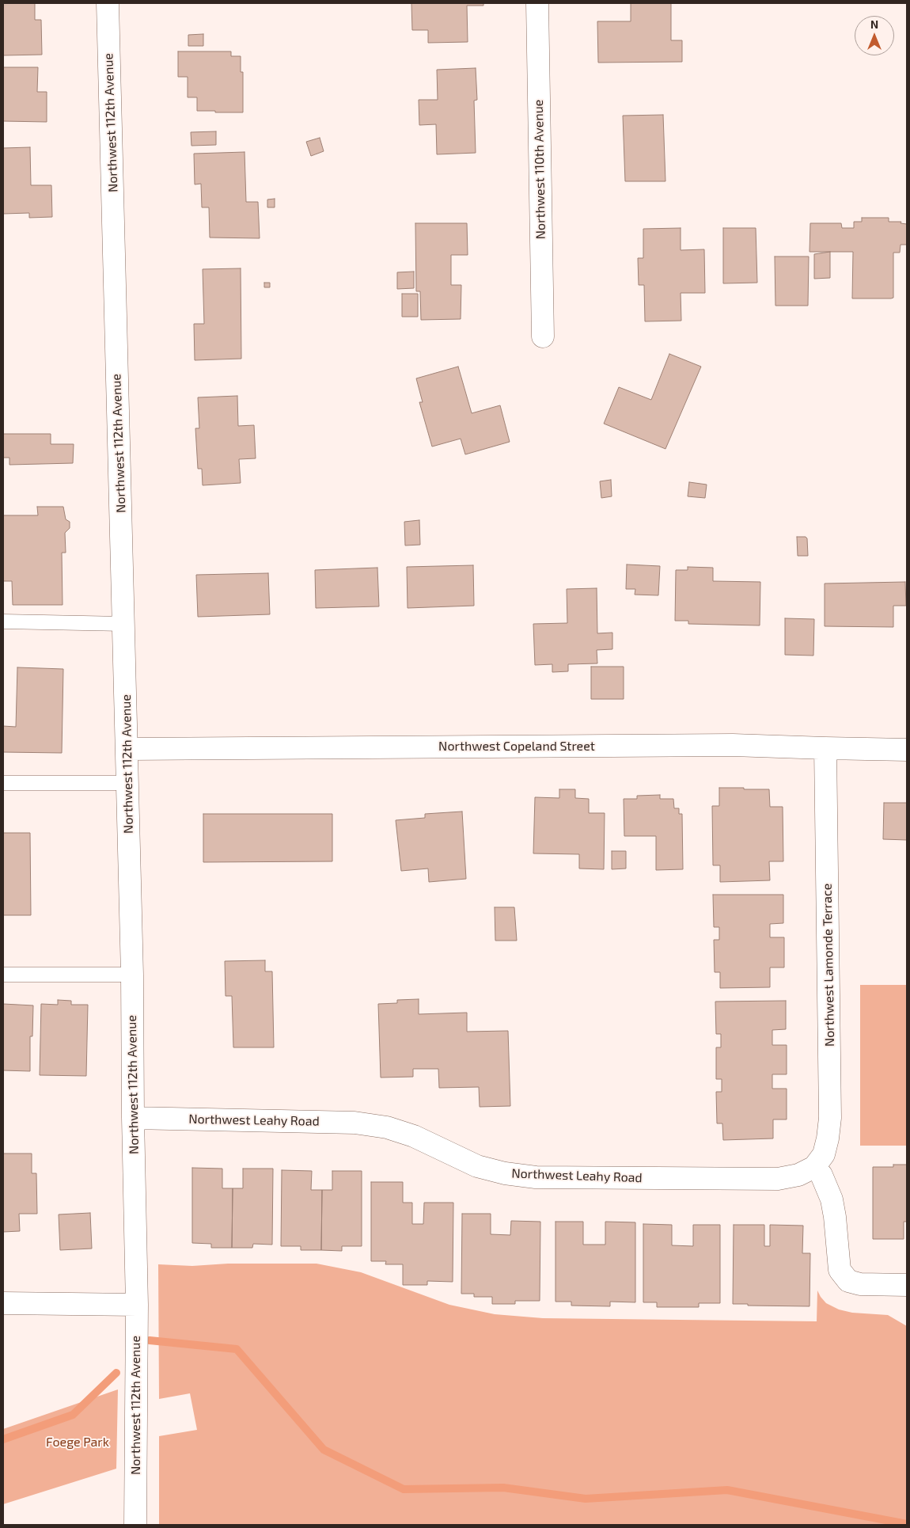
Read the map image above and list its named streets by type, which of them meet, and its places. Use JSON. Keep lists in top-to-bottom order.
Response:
{
  "streets": {
    "street": [
      "Northwest 112th Avenue",
      "Northwest 110th Avenue",
      "Northwest Copeland Street",
      "Northwest Lamonde Terrace",
      "Northwest Leahy Road"
    ]
  },
  "crossings": [
    ["Northwest 112th Avenue", "Northwest Copeland Street"],
    ["Northwest 112th Avenue", "Northwest Leahy Road"],
    ["Northwest Copeland Street", "Northwest Lamonde Terrace"],
    ["Northwest Lamonde Terrace", "Northwest Leahy Road"]
  ],
  "parks": ["Foege Park"],
  "north": "top"
}
